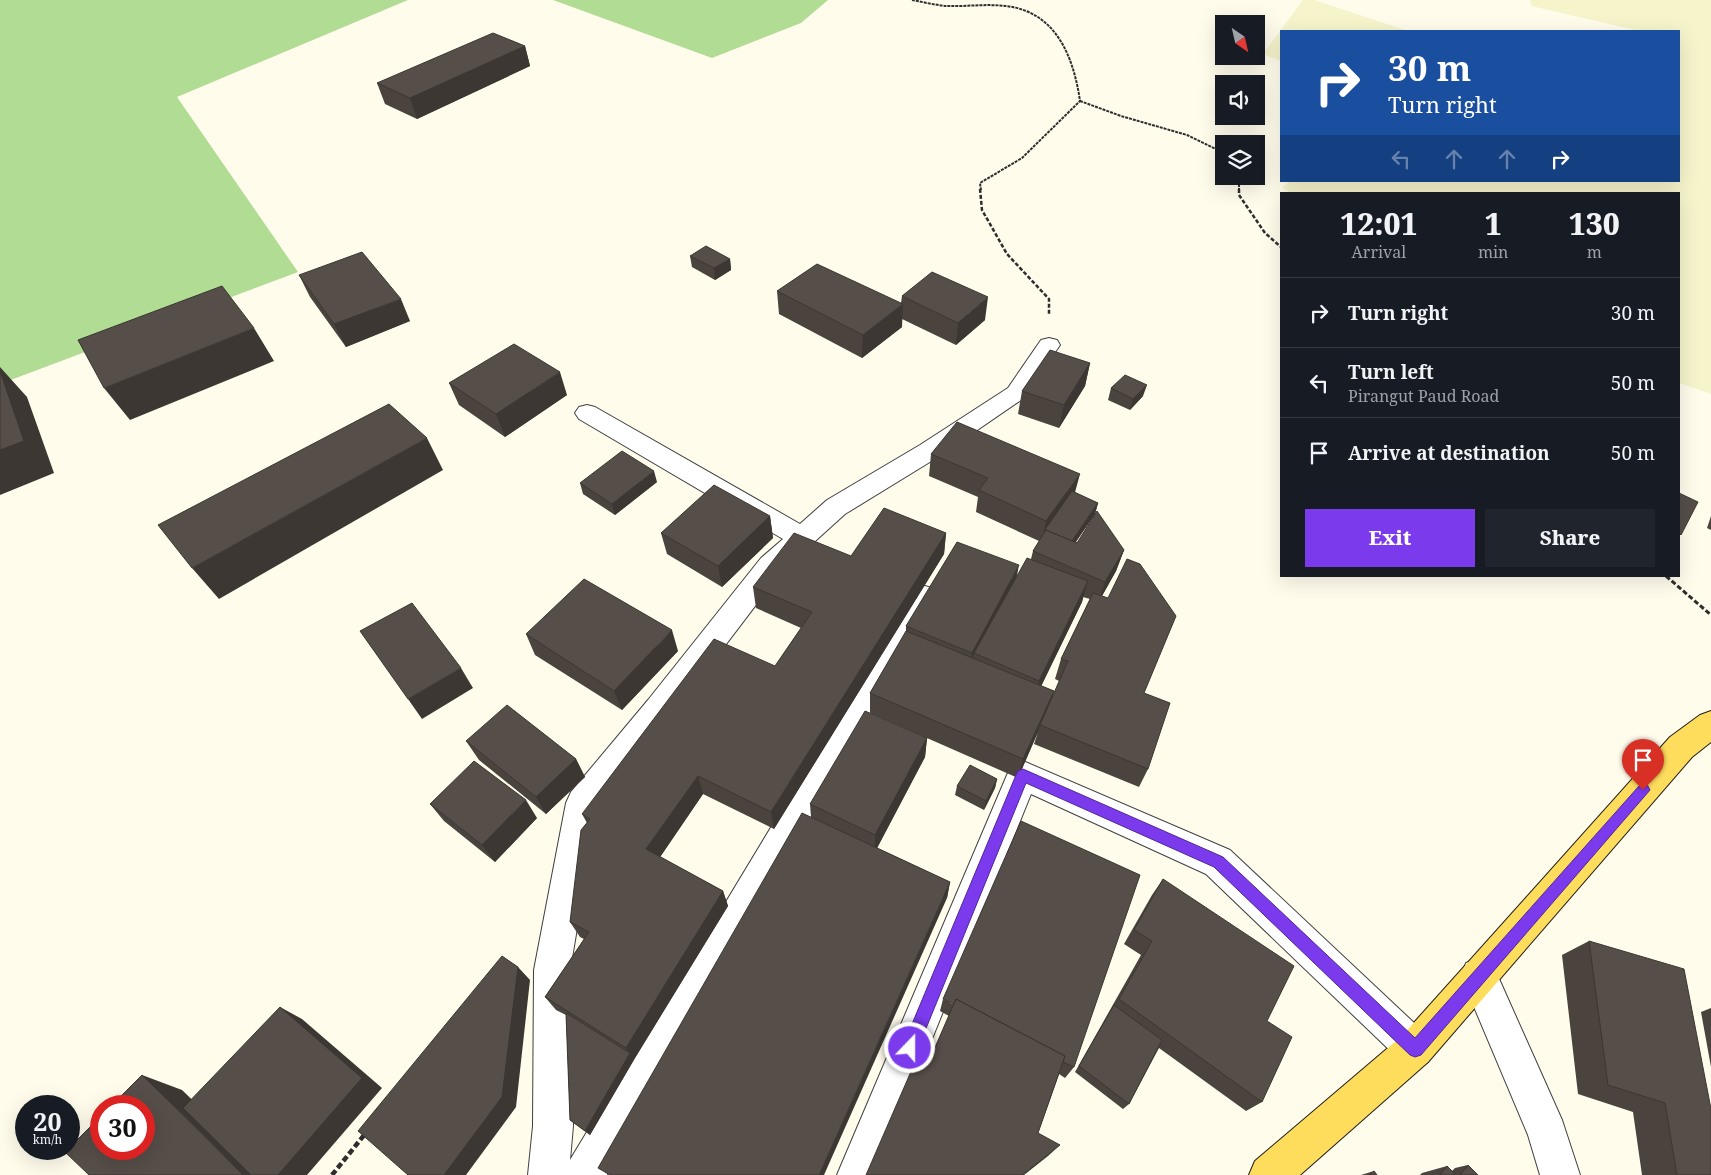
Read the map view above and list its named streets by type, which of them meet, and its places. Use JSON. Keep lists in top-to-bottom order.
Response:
{
  "north": "bottom right",
  "page": {
    "turn": ["30 m", "Turn right"],
    "eta": [
      "12:01",
      "Arrival",
      "1",
      "min",
      "130",
      "m"
    ],
    "list": [
      {
        "name": "Turn right",
        "value": "30 m"
      },
      {
        "name": "Turn left",
        "note": "Pirangut Paud Road",
        "value": "50 m"
      },
      {
        "name": "Arrive at destination",
        "value": "50 m"
      }
    ],
    "buttons": ["Exit", "Share"],
    "speed": "20 km/h",
    "limit": "30"
  }
}
